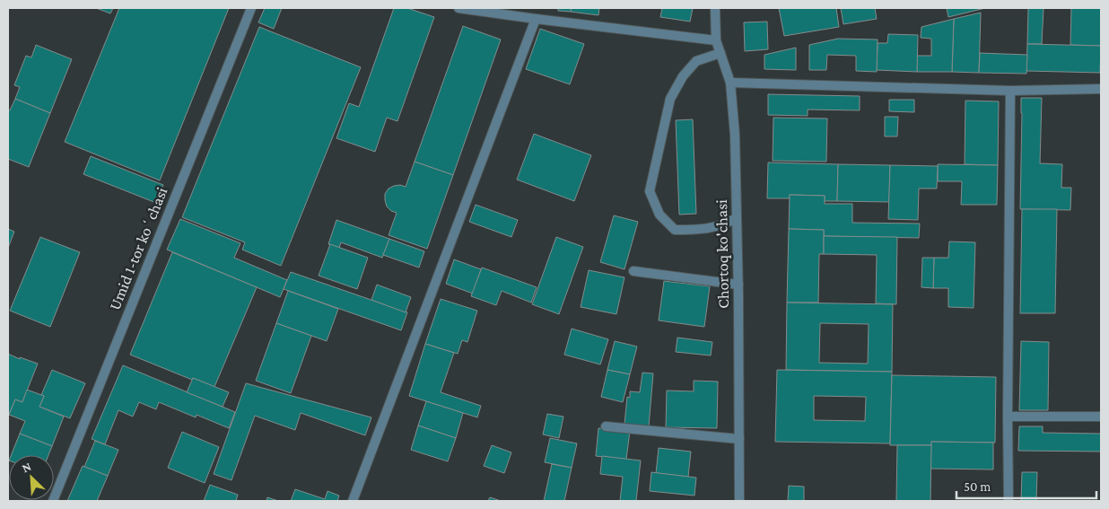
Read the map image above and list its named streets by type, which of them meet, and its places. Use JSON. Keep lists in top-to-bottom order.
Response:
{
  "streets": {
    "street": ["Umid 1-tor koʻchasi", "Chortoq ko'chasi"]
  },
  "scale_bar": "50 m",
  "north": "top left"
}
